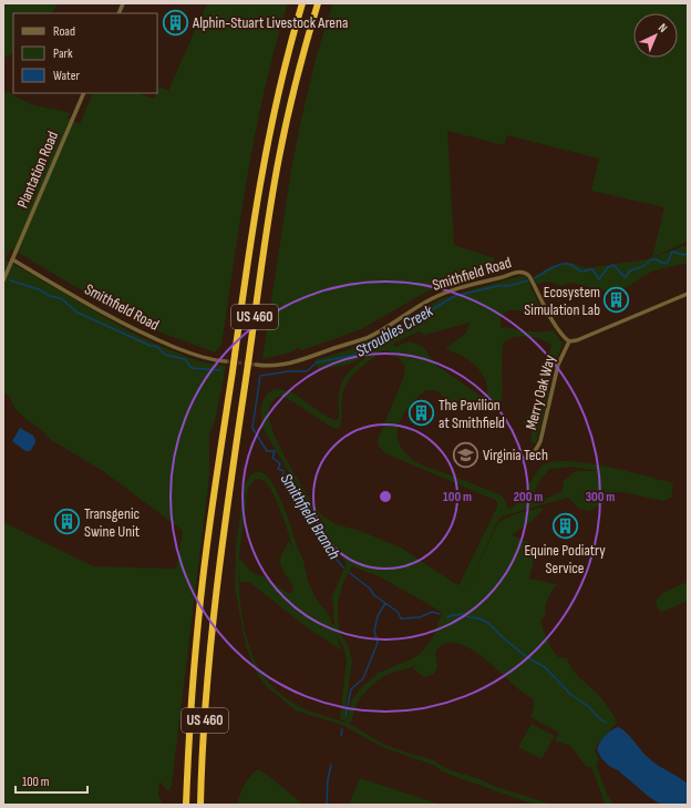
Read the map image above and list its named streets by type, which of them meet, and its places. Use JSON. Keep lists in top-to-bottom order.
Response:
{
  "streets": {
    "highway": ["US 460"],
    "street": ["Plantation Road", "Smithfield Road", "Merry Oak Way"]
  },
  "crossings": [
    ["Plantation Road", "Smithfield Road"],
    ["Smithfield Road", "Merry Oak Way"]
  ],
  "water": ["Stroubles Creek", "Smithfield Branch"],
  "places": {
    "building": [
      "Alphin-Stuart Livestock Arena",
      "Ecosystem Simulation Lab",
      "The Pavilion at Smithfield",
      "Transgenic Swine Unit",
      "Equine Podiatry Service"
    ],
    "school or university": ["Virginia Tech"]
  },
  "legend": ["Road", "Park", "Water"],
  "scale_bar": "100 m",
  "north": "top right",
  "rings": ["100 m", "200 m", "300 m"]
}
